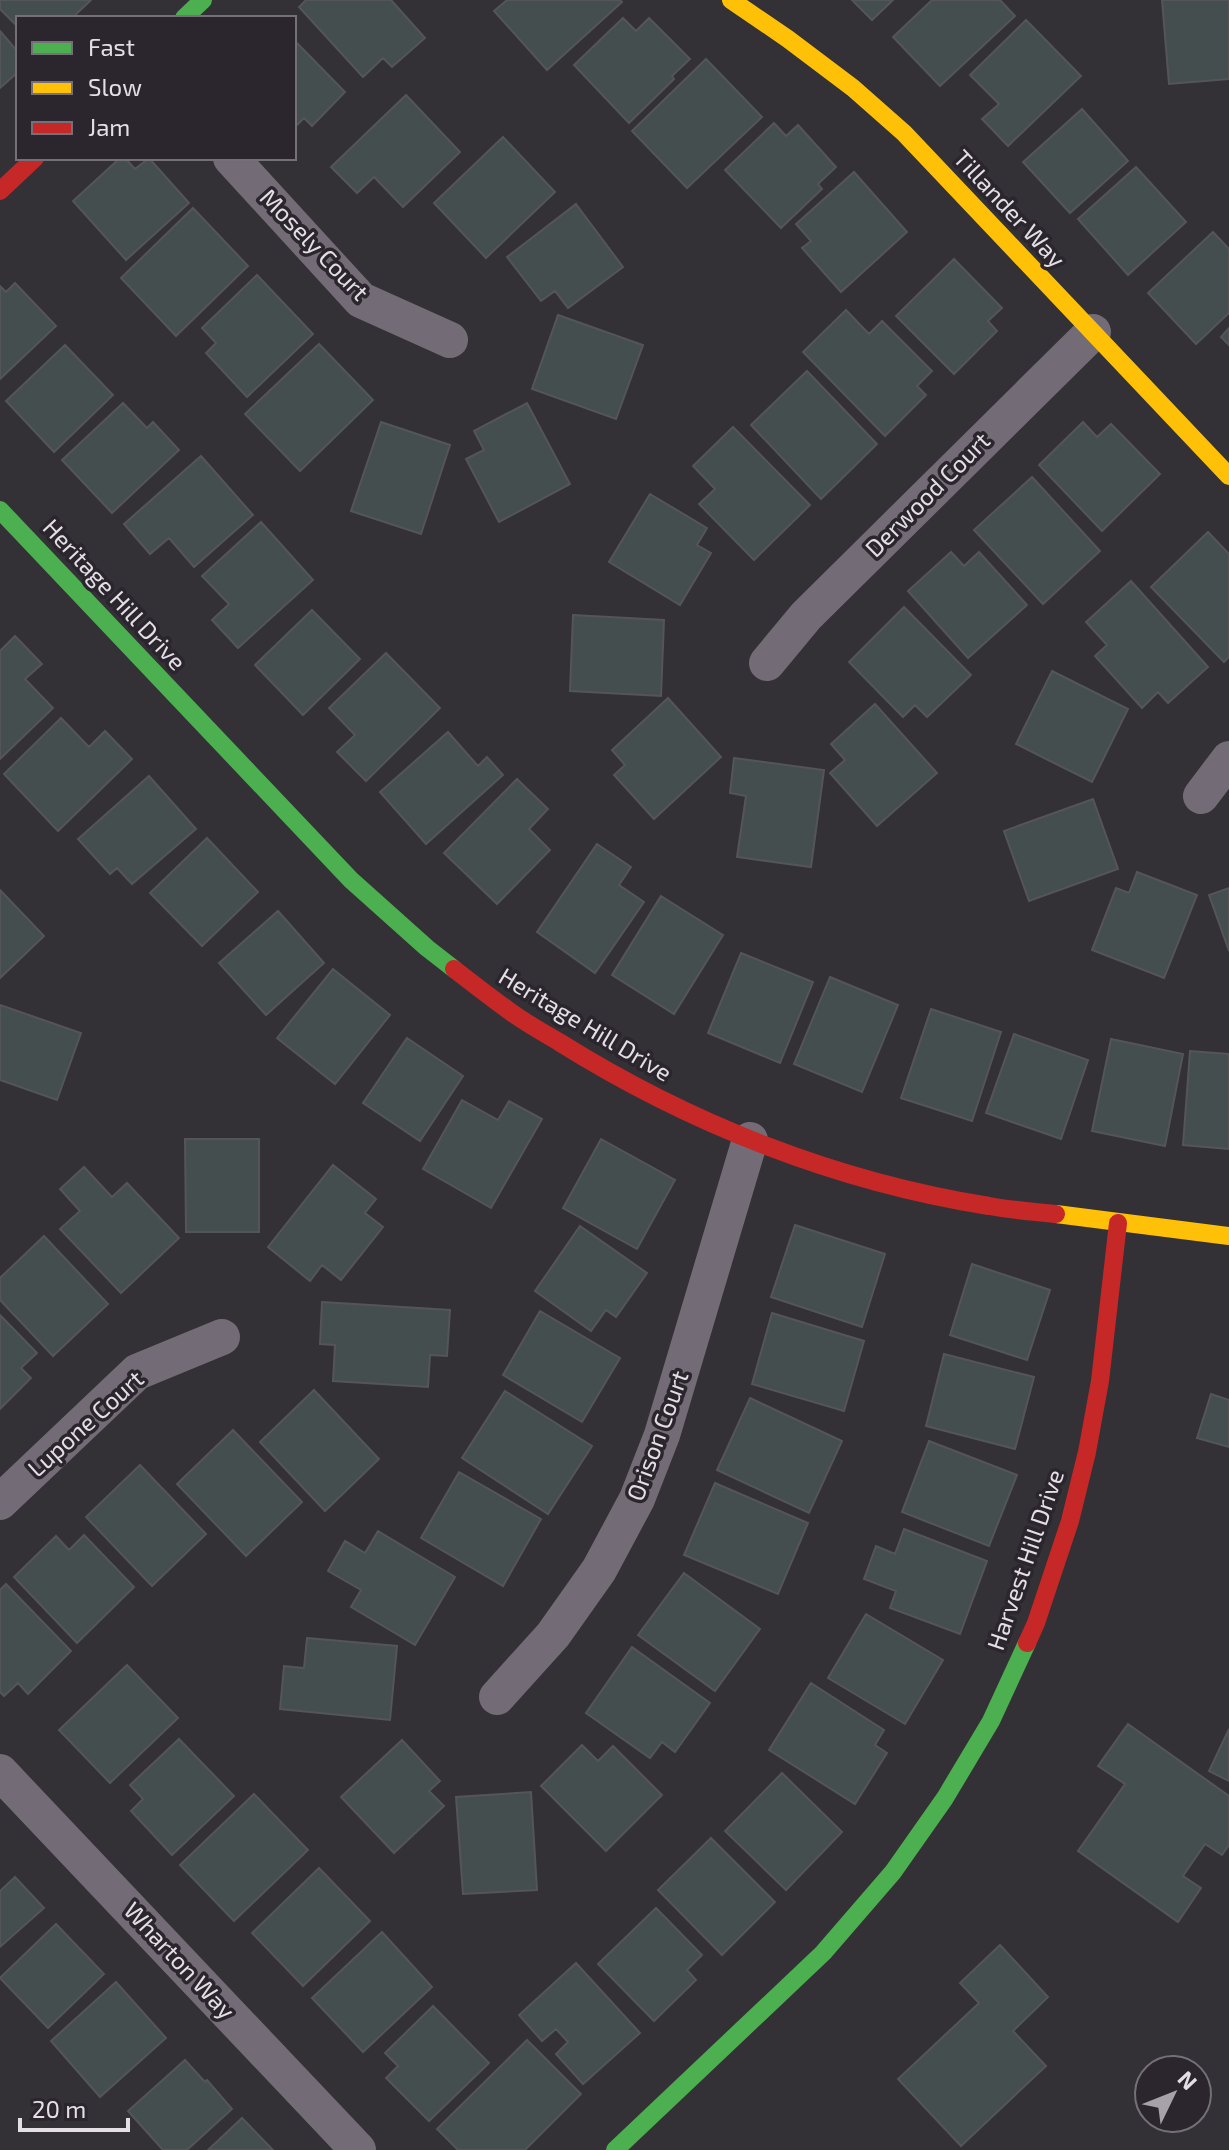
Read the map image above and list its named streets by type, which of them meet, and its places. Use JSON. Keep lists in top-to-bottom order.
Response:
{
  "streets": {
    "street": [
      "Tillander Way",
      "Mosely Court",
      "Derwood Court",
      "Heritage Hill Drive",
      "Lupone Court",
      "Orison Court",
      "Harvest Hill Drive",
      "Wharton Way"
    ]
  },
  "crossings": [
    ["Tillander Way", "Derwood Court"],
    ["Heritage Hill Drive", "Orison Court"],
    ["Heritage Hill Drive", "Harvest Hill Drive"]
  ],
  "legend": ["Fast", "Slow", "Jam"],
  "scale_bar": "20 m",
  "north": "top right"
}
